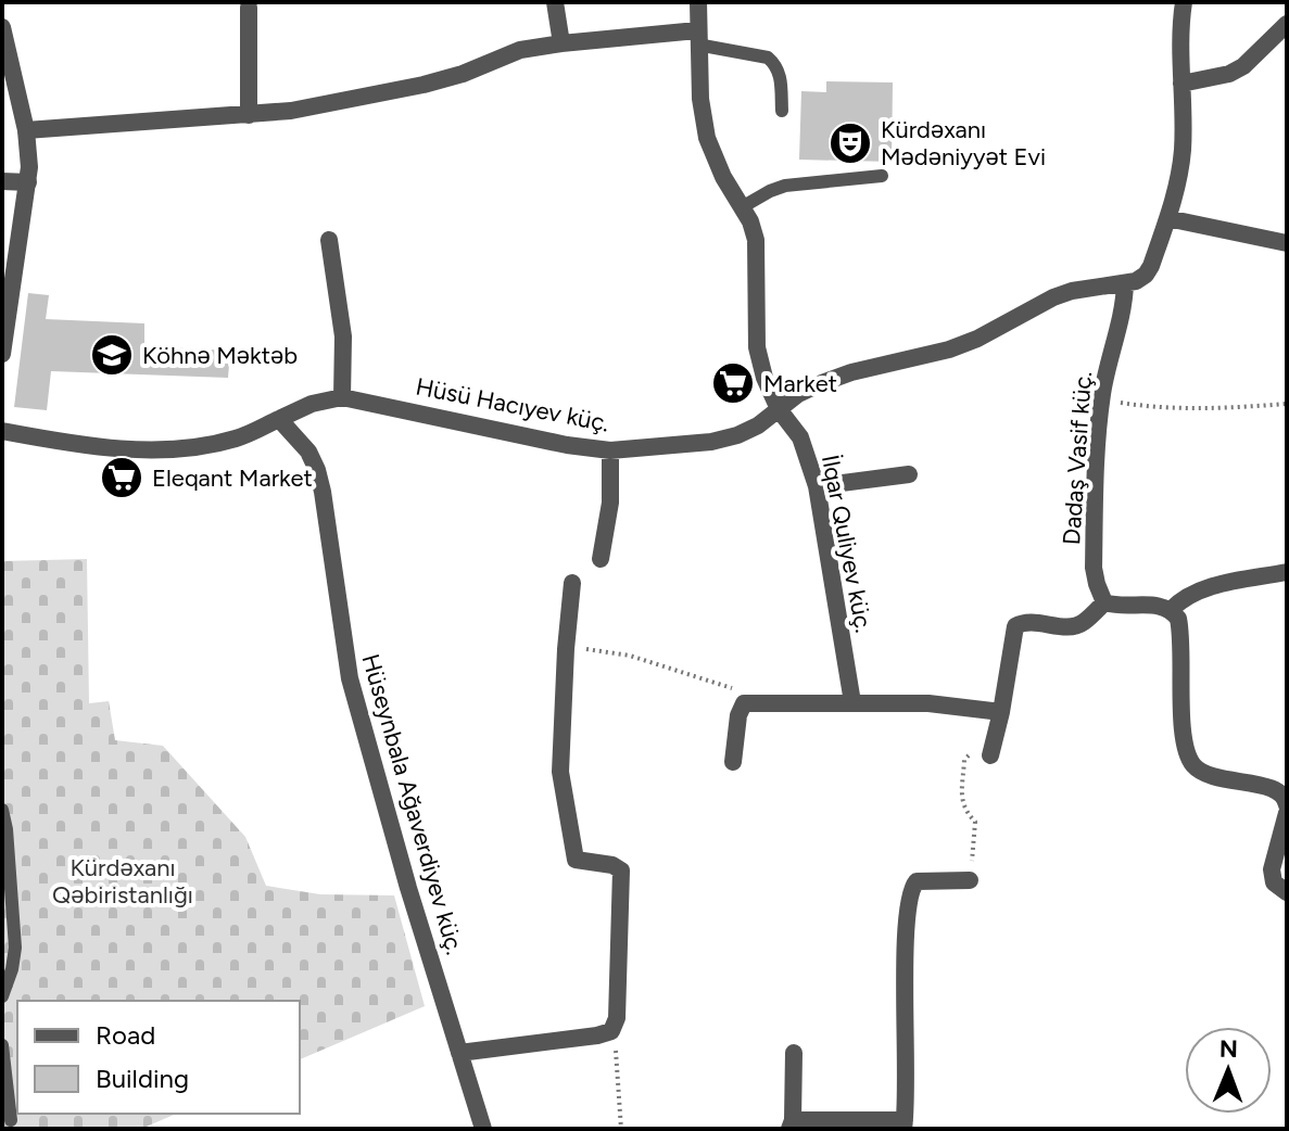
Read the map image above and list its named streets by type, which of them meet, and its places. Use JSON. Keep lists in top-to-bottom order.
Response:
{
  "streets": {
    "street": [
      "Hüsü Hacıyev küç.",
      "Dadaş Vasif küç.",
      "İlqar Quliyev küç.",
      "Hüseynbala Ağaverdiyev küç."
    ]
  },
  "crossings": [
    ["Hüsü Hacıyev küç.", "Dadaş Vasif küç."],
    ["Hüsü Hacıyev küç.", "İlqar Quliyev küç."],
    ["Hüsü Hacıyev küç.", "Hüseynbala Ağaverdiyev küç."]
  ],
  "parks": ["Kürdəxanı Qəbiristanlığı"],
  "places": {
    "theatre": ["Kürdəxanı Mədəniyyət Evi"],
    "school or university": ["Köhnə Məktəb"],
    "supermarket": ["Market", "Eleqant Market"]
  },
  "legend": ["Road", "Building"],
  "north": "top"
}
